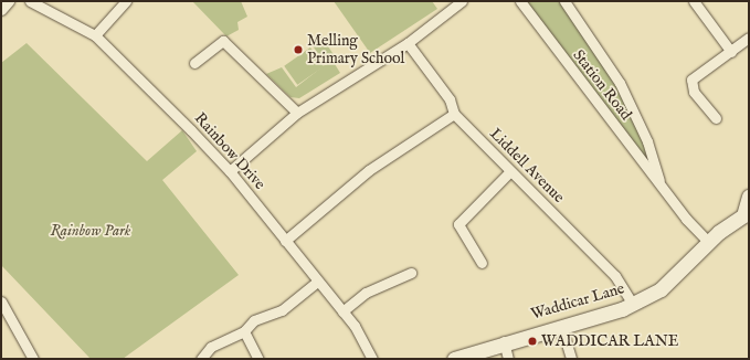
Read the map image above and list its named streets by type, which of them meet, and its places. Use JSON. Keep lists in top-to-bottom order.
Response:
{
  "streets": {
    "street": [
      "Station Road",
      "Rainbow Drive",
      "Liddell Avenue",
      "Waddicar Lane"
    ]
  },
  "crossings": [
    ["Station Road", "Waddicar Lane"],
    ["Liddell Avenue", "Waddicar Lane"]
  ],
  "parks": ["Rainbow Park"],
  "places": ["Melling Primary School", "WADDICAR LANE"]
}
